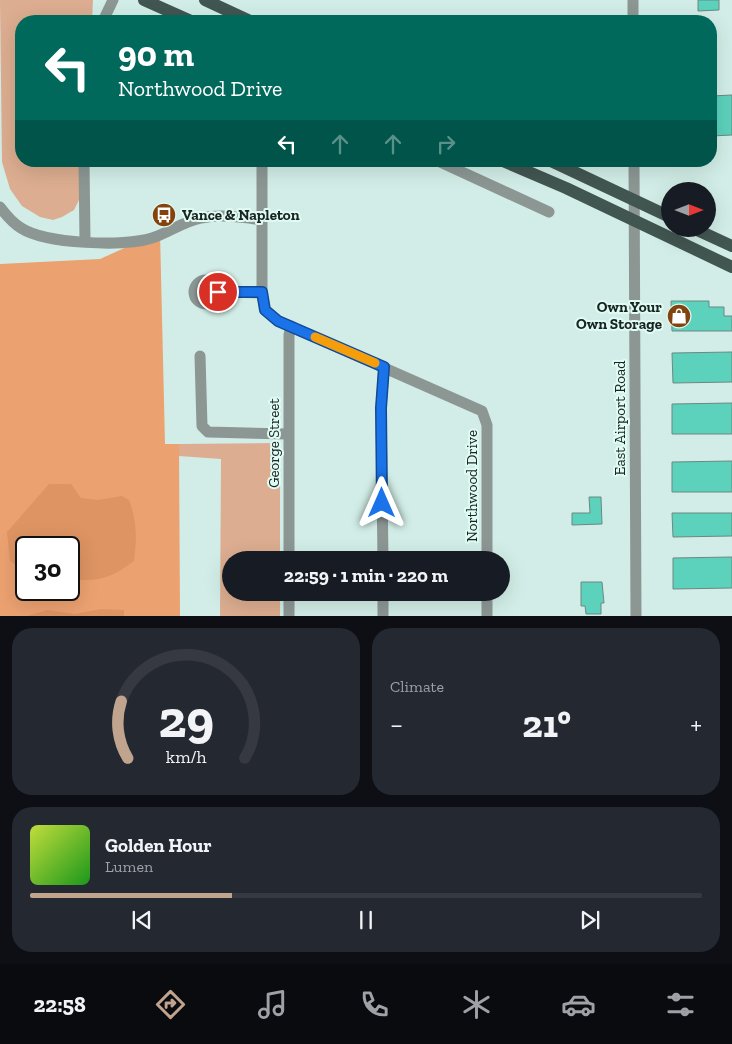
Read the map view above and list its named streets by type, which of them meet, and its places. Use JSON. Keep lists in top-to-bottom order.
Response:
{
  "streets": {
    "street": ["East Airport Road", "George Street", "Northwood Drive"]
  },
  "crossings": [
    ["George Street", "Northwood Drive"]
  ],
  "places": {
    "bus stop": ["Vance & Napleton"],
    "shop": ["Own Your Own Storage"]
  },
  "north": "right",
  "page": {
    "turn": ["90 m", "Northwood Drive"],
    "limit": "30",
    "trip": "22:59 · 1 min · 220 m",
    "tile": "Climate",
    "heat": ["−", "21°", "+"],
    "song": ["Golden Hour", "Lumen"],
    "tabs": "22:58",
    "gauge": ["29", "km/h"]
  }
}
